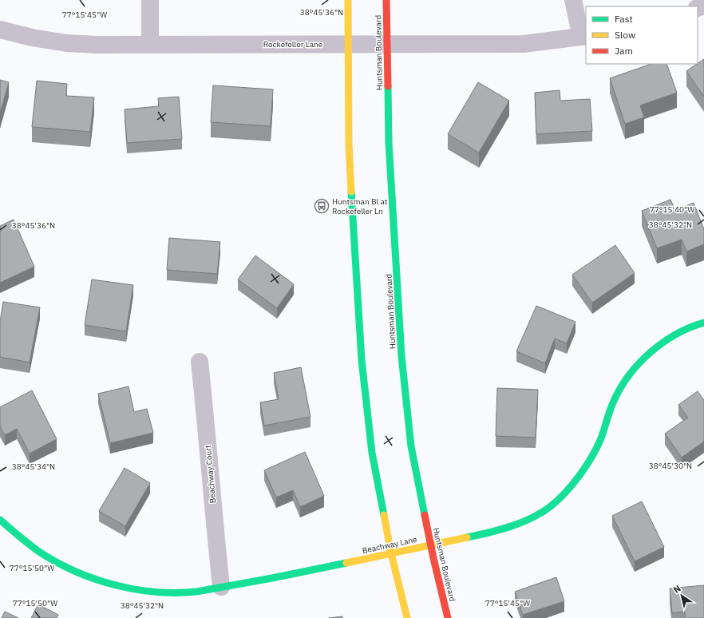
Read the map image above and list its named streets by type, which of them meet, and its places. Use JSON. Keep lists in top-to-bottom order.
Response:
{
  "streets": {
    "street": [
      "Rockefeller Lane",
      "Huntsman Boulevard",
      "Beachway Court",
      "Beachway Lane"
    ]
  },
  "crossings": [
    ["Rockefeller Lane", "Huntsman Boulevard"],
    ["Huntsman Boulevard", "Beachway Lane"],
    ["Beachway Court", "Beachway Lane"]
  ],
  "places": {
    "bus stop": ["Huntsman Bl at Rockefeller Ln"]
  },
  "legend": ["Fast", "Slow", "Jam"],
  "north": "top left",
  "coordinates": [
    "38°45'36\"N",
    "77°15'45\"W",
    "77°15'40\"W",
    "38°45'32\"N",
    "38°45'30\"N",
    "38°45'34\"N",
    "77°15'50\"W"
  ]
}
